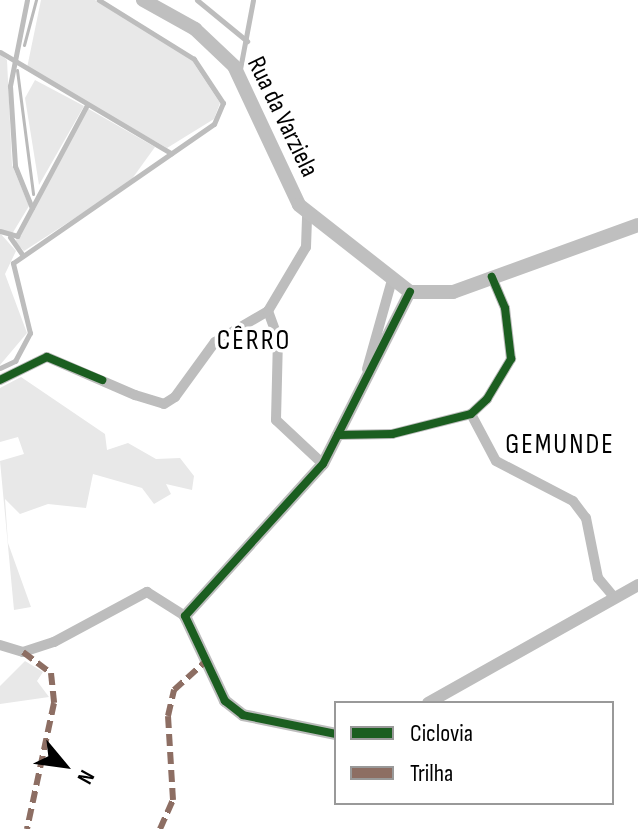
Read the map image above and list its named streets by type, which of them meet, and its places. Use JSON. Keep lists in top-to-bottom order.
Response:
{
  "streets": {
    "main road": ["Rua da Varziela"]
  },
  "districts": ["CÊRRO", "GEMUNDE"],
  "legend": ["Ciclovia", "Trilha"],
  "north": "bottom right"
}
